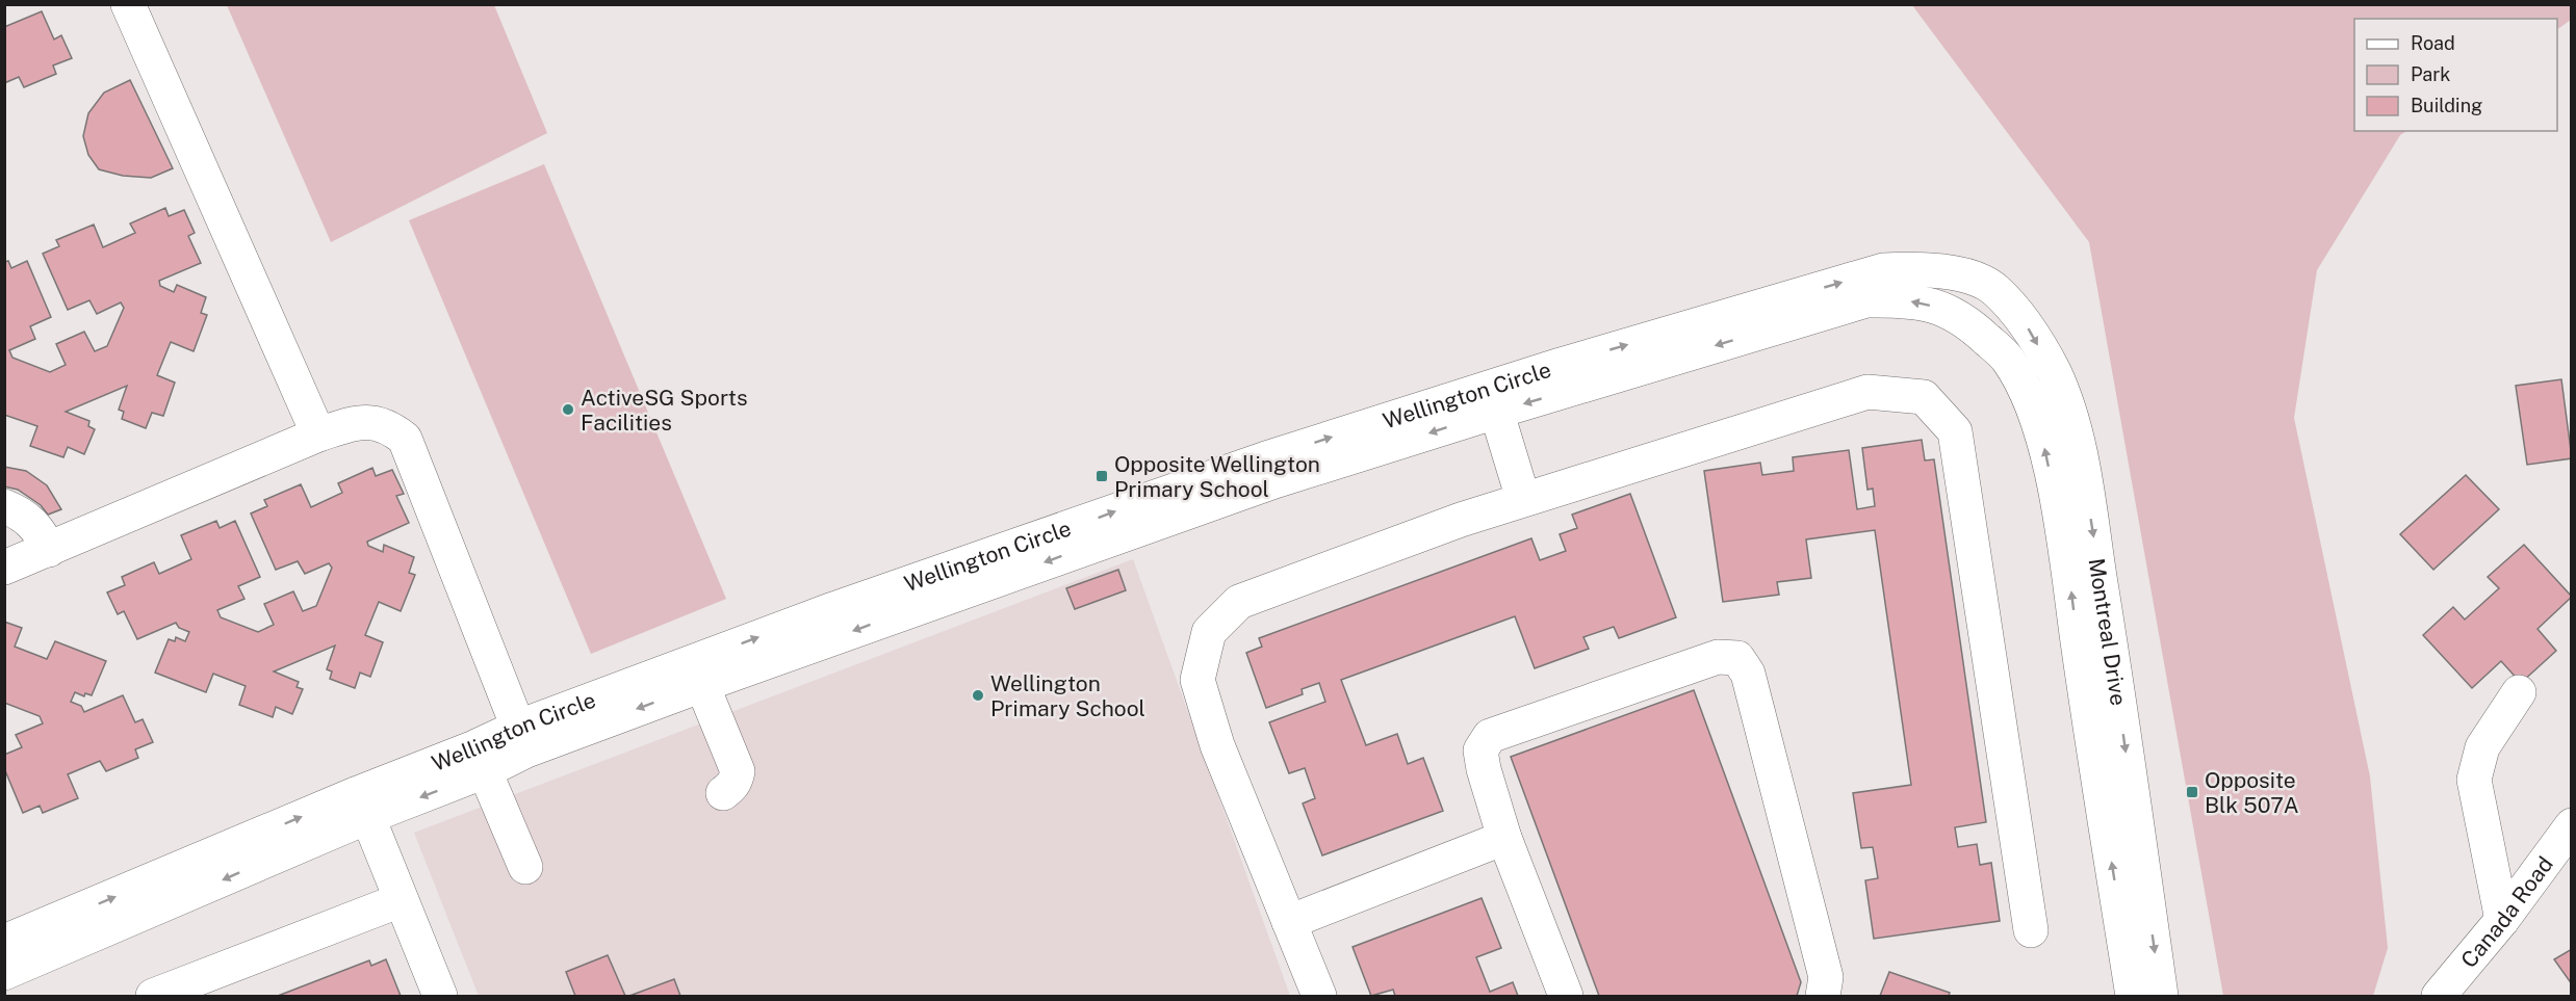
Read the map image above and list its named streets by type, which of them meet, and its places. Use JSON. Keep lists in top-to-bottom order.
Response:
{
  "streets": {
    "street": ["Wellington Circle", "Montreal Drive", "Canada Road"]
  },
  "crossings": [
    ["Wellington Circle", "Montreal Drive"]
  ],
  "places": {
    "other": ["ActiveSG Sports Facilities", "Wellington Primary School"],
    "transit": ["Opposite Wellington Primary School", "Opposite Blk 507A"]
  },
  "legend": ["Road", "Park", "Building"]
}
